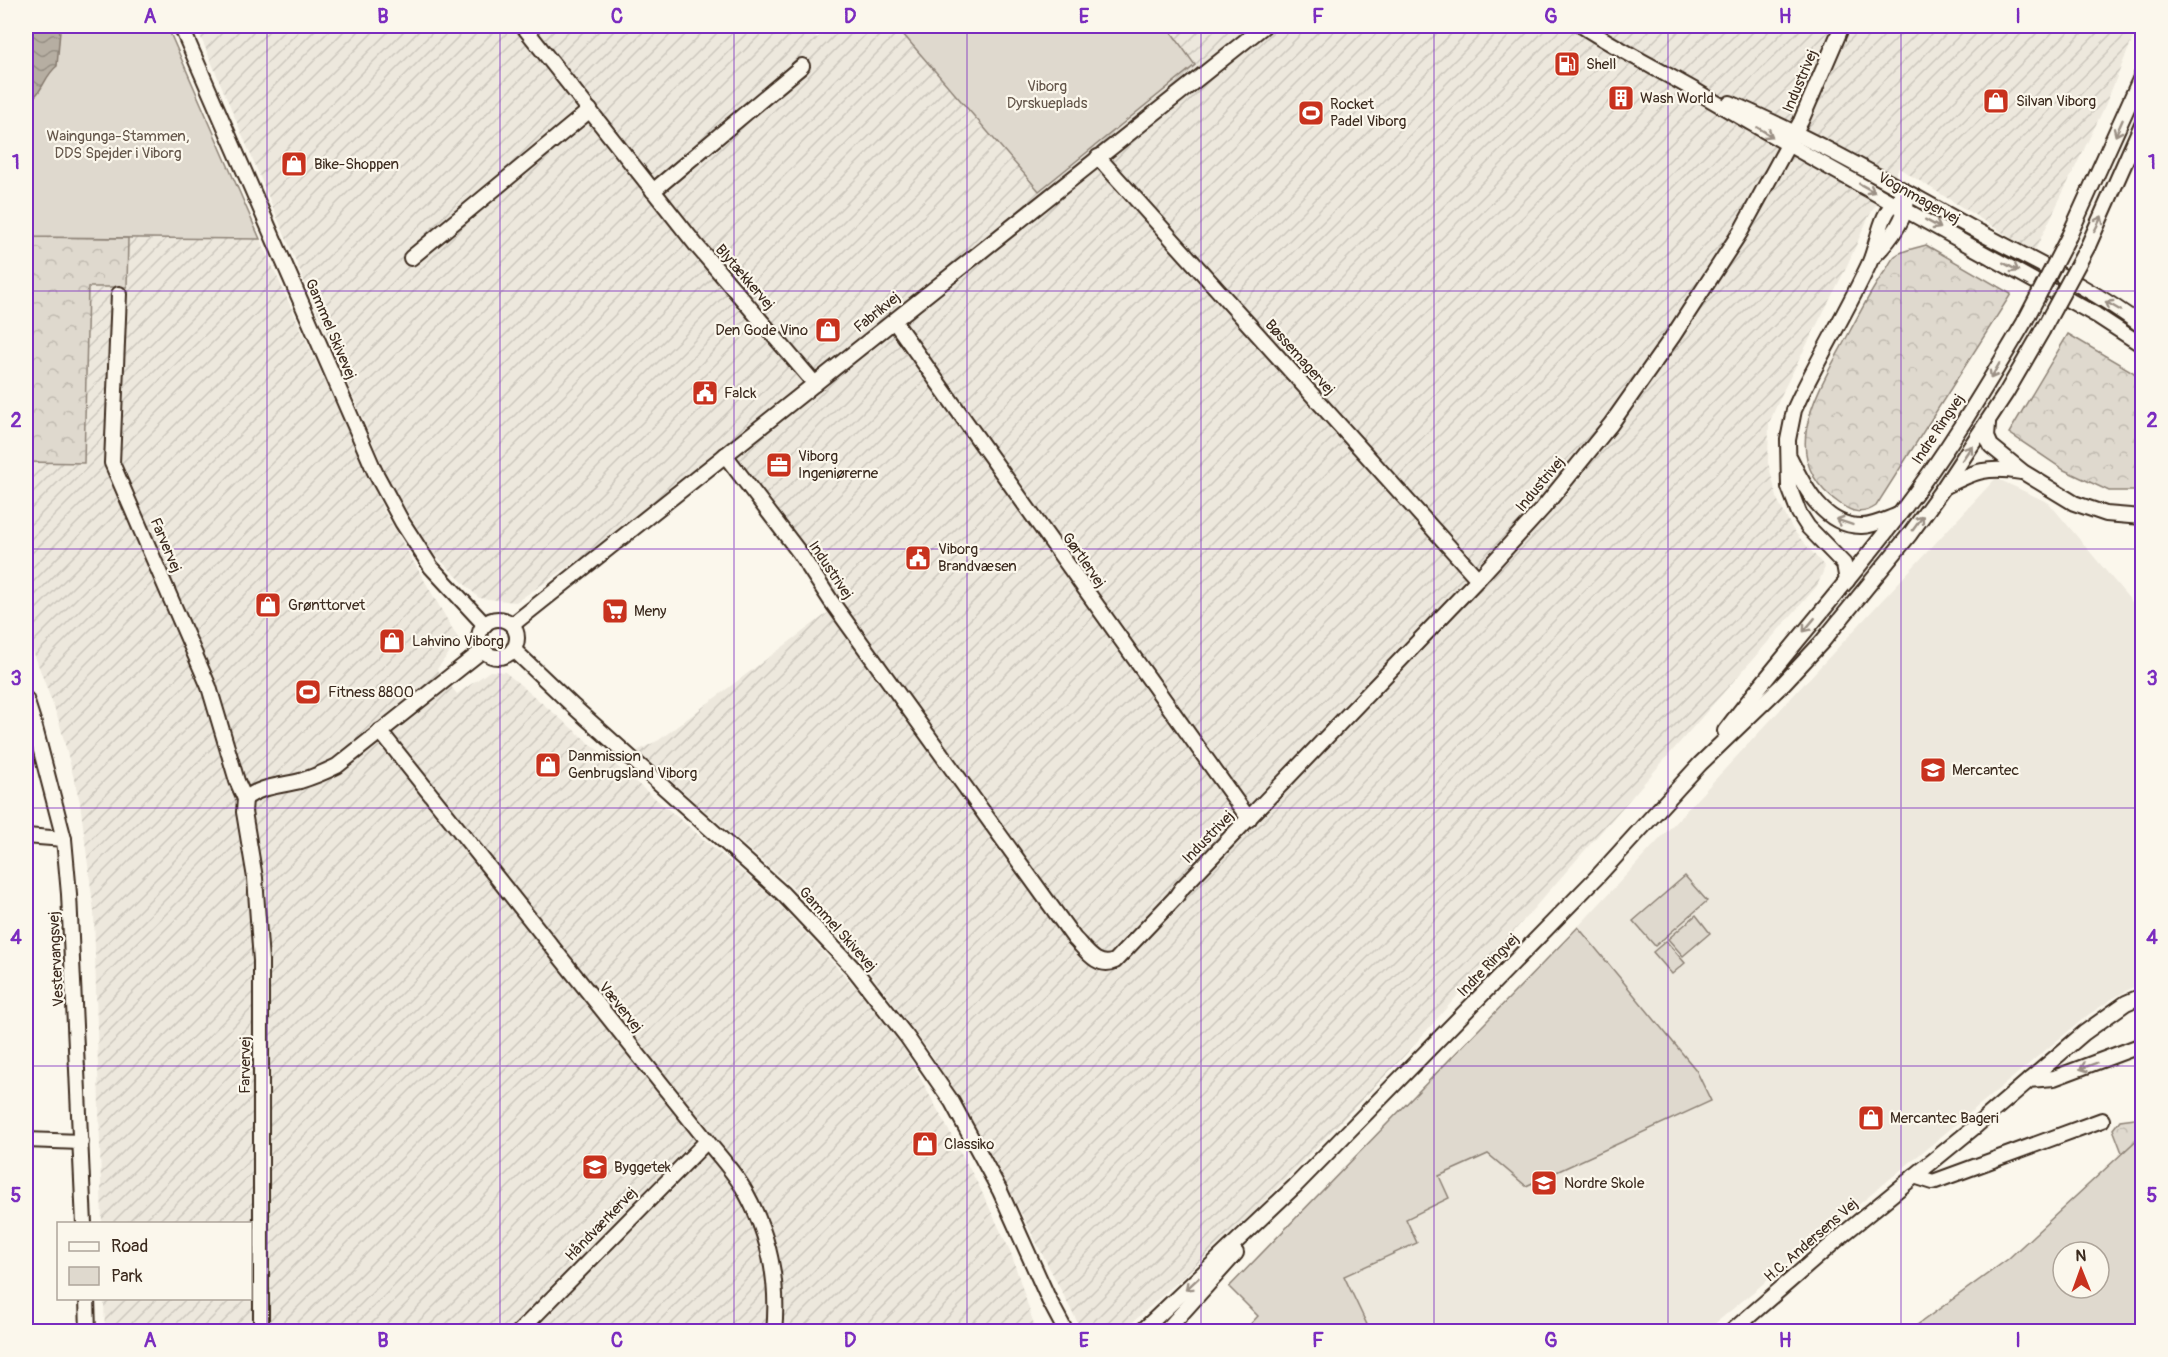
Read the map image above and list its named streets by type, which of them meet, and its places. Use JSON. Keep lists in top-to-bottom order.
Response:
{
  "streets": {
    "street": [
      "Industrivej",
      "Vognmagervej",
      "Blytækkervej",
      "Fabrikvej",
      "Gammel Skivevej",
      "Bøssemagervej",
      "Indre Ringvej",
      "Farvervej",
      "Gørtlervej",
      "Vestervangsvej",
      "Vævervej",
      "Håndværkervej",
      "H.C. Andersens Vej"
    ]
  },
  "crossings": [
    ["Industrivej", "Vognmagervej"],
    ["Industrivej", "Fabrikvej"],
    ["Industrivej", "Bøssemagervej"],
    ["Industrivej", "Gørtlervej"],
    ["Blytækkervej", "Fabrikvej"],
    ["Fabrikvej", "Gammel Skivevej"],
    ["Fabrikvej", "Bøssemagervej"],
    ["Fabrikvej", "Gørtlervej"],
    ["Vævervej", "Håndværkervej"]
  ],
  "parks": ["Viborg Dyrskueplads", "Waingunga-Stammen, DDS Spejder i Viborg"],
  "places": {
    "fuel station": ["Shell"],
    "building": ["Wash World"],
    "shop": [
      "Silvan Viborg",
      "Bike-Shoppen",
      "Den Gode Vino",
      "Grønttorvet",
      "Lahvino Viborg",
      "Danmission Genbrugsland Viborg",
      "Mercantec Bageri",
      "Classiko"
    ],
    "sports": ["Rocket Padel Viborg", "Fitness 8800"],
    "public building": ["Falck", "Viborg Brandvæsen"],
    "office": ["Viborg Ingeniørerne"],
    "supermarket": ["Meny"],
    "school or university": ["Mercantec", "Byggetek", "Nordre Skole"]
  },
  "legend": ["Road", "Park"],
  "north": "top",
  "grid": {
    "columns": [
      "A",
      "B",
      "C",
      "D",
      "E",
      "F",
      "G",
      "H",
      "I"
    ],
    "rows": [
      "1",
      "2",
      "3",
      "4",
      "5"
    ]
  }
}
